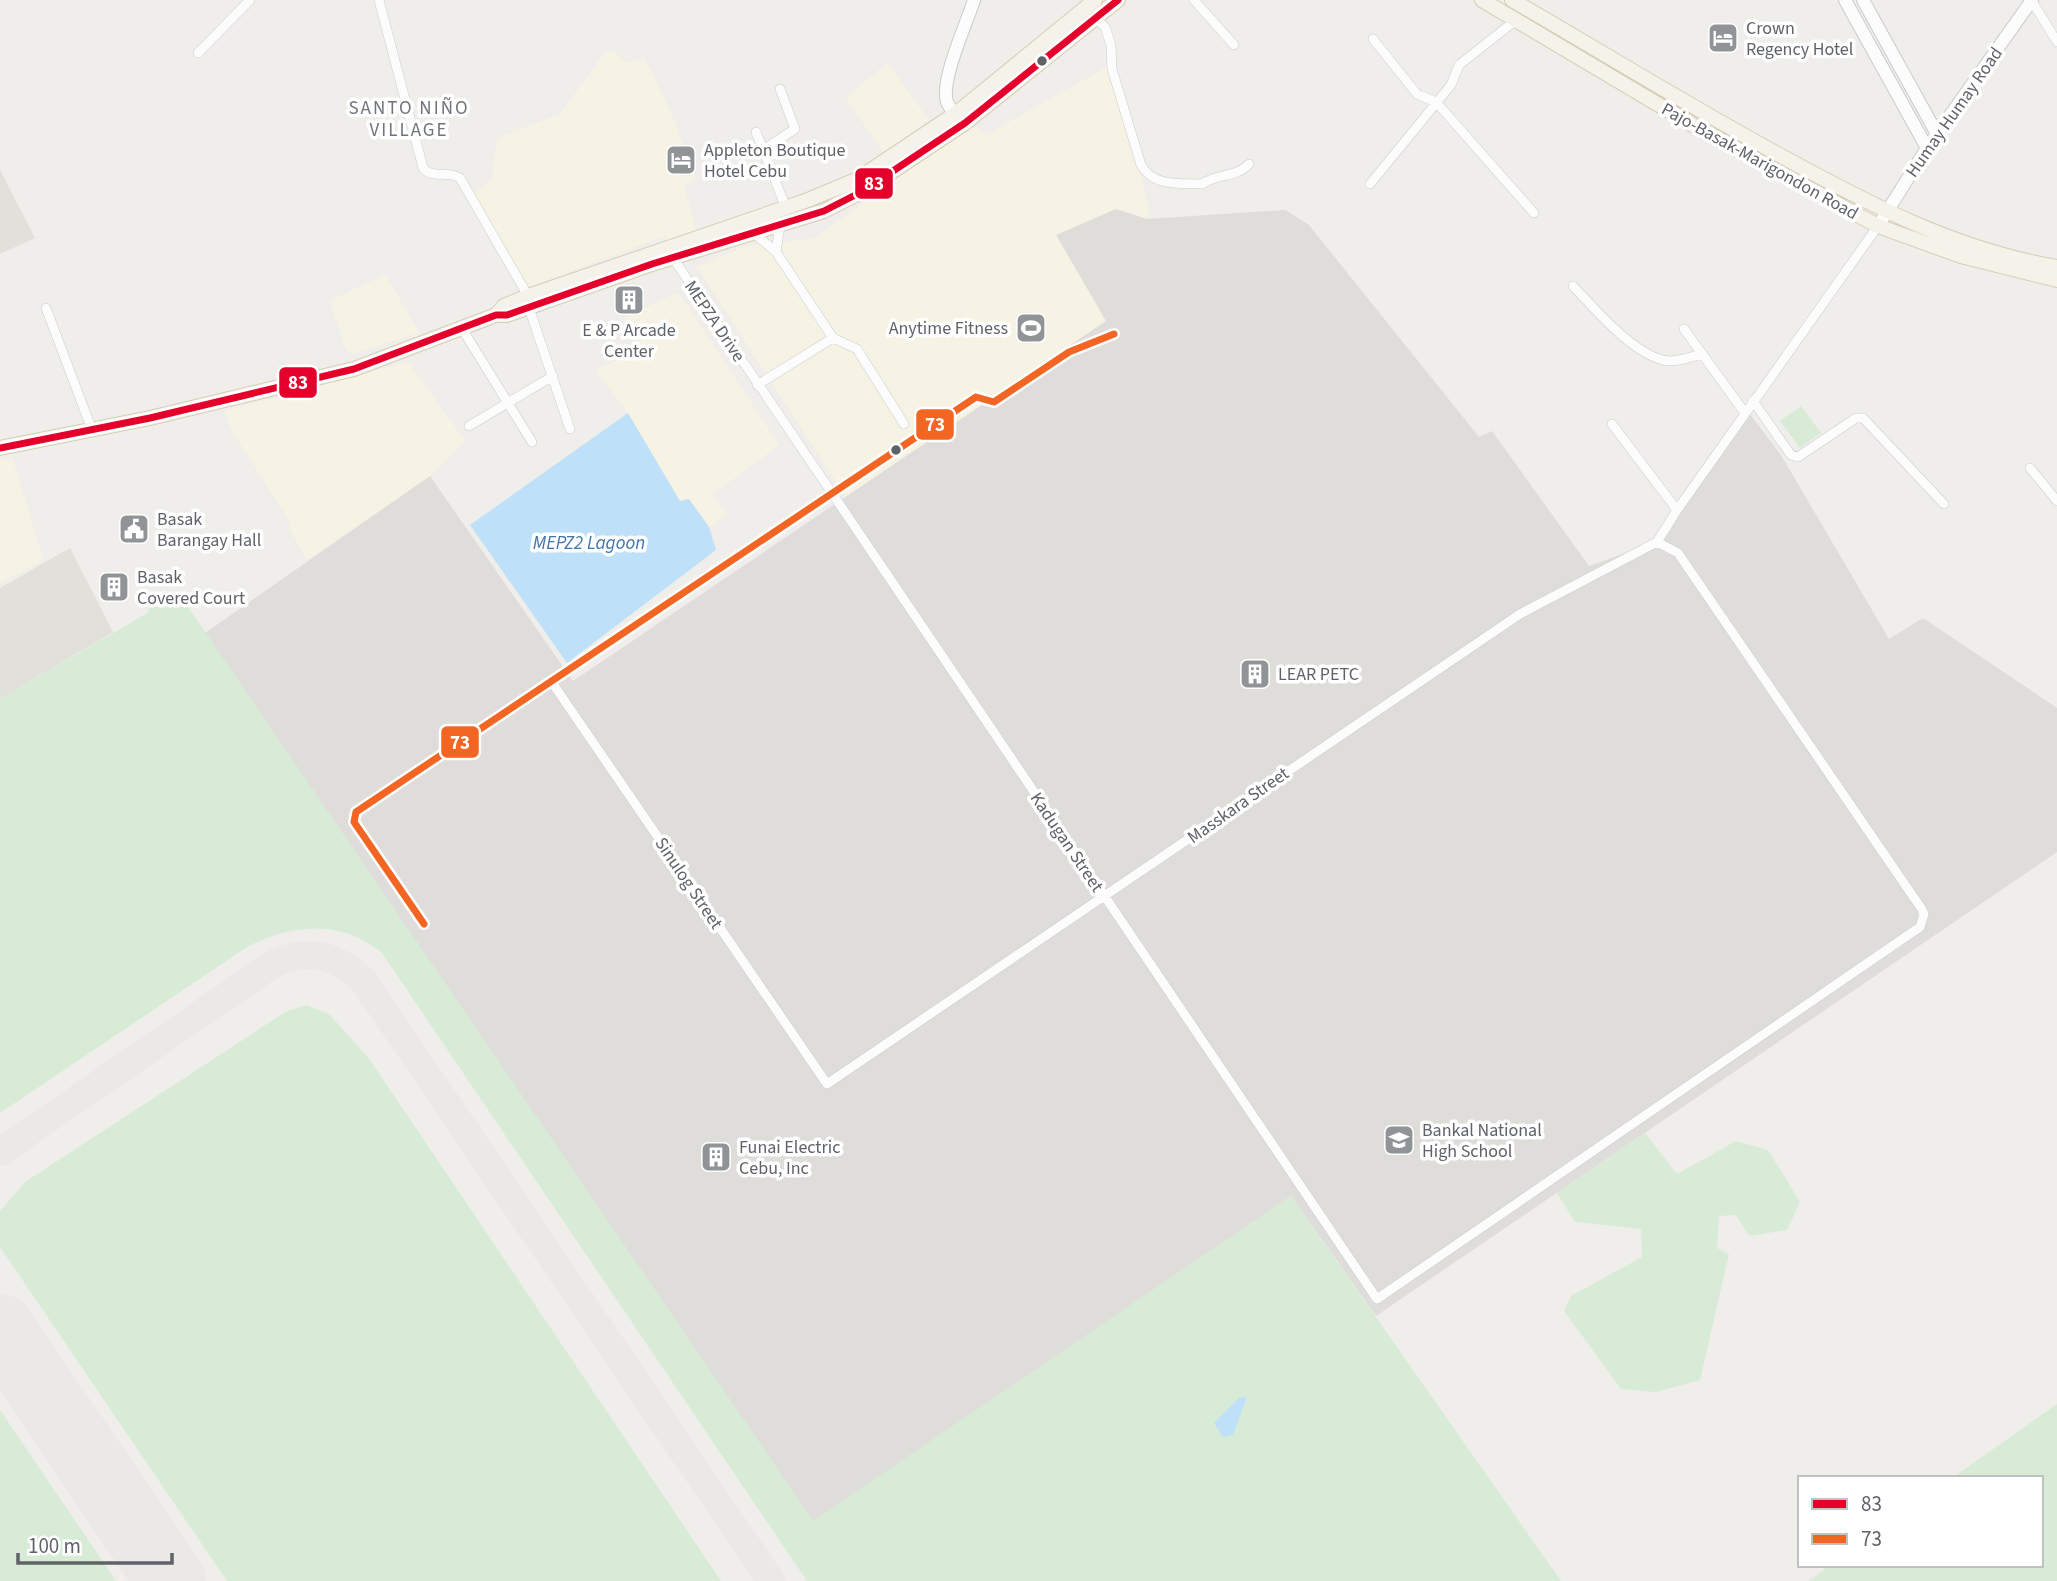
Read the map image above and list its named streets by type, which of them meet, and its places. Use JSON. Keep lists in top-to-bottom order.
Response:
{
  "streets": {
    "main road": ["Pajo-Basak-Marigondon Road"],
    "street": [
      "Humay Humay Road",
      "MEPZA Drive",
      "Masskara Street",
      "Kadugan Street",
      "Sinulog Street"
    ]
  },
  "crossings": [
    ["Humay Humay Road", "Pajo-Basak-Marigondon Road"],
    ["MEPZA Drive", "Kadugan Street"],
    ["Masskara Street", "Kadugan Street"],
    ["Masskara Street", "Sinulog Street"]
  ],
  "districts": ["SANTO NIÑO VILLAGE"],
  "water": ["MEPZ2 Lagoon"],
  "places": {
    "hotel": ["Crown Regency Hotel", "Appleton Boutique Hotel Cebu"],
    "building": [
      "E & P Arcade Center",
      "Basak Covered Court",
      "LEAR PETC",
      "Funai Electric Cebu, Inc"
    ],
    "sports": ["Anytime Fitness"],
    "public building": ["Basak Barangay Hall"],
    "school or university": ["Bankal National High School"]
  },
  "lines": ["transit line 83", "transit line 73"],
  "legend": ["83", "73"],
  "scale_bar": "100 m"
}
